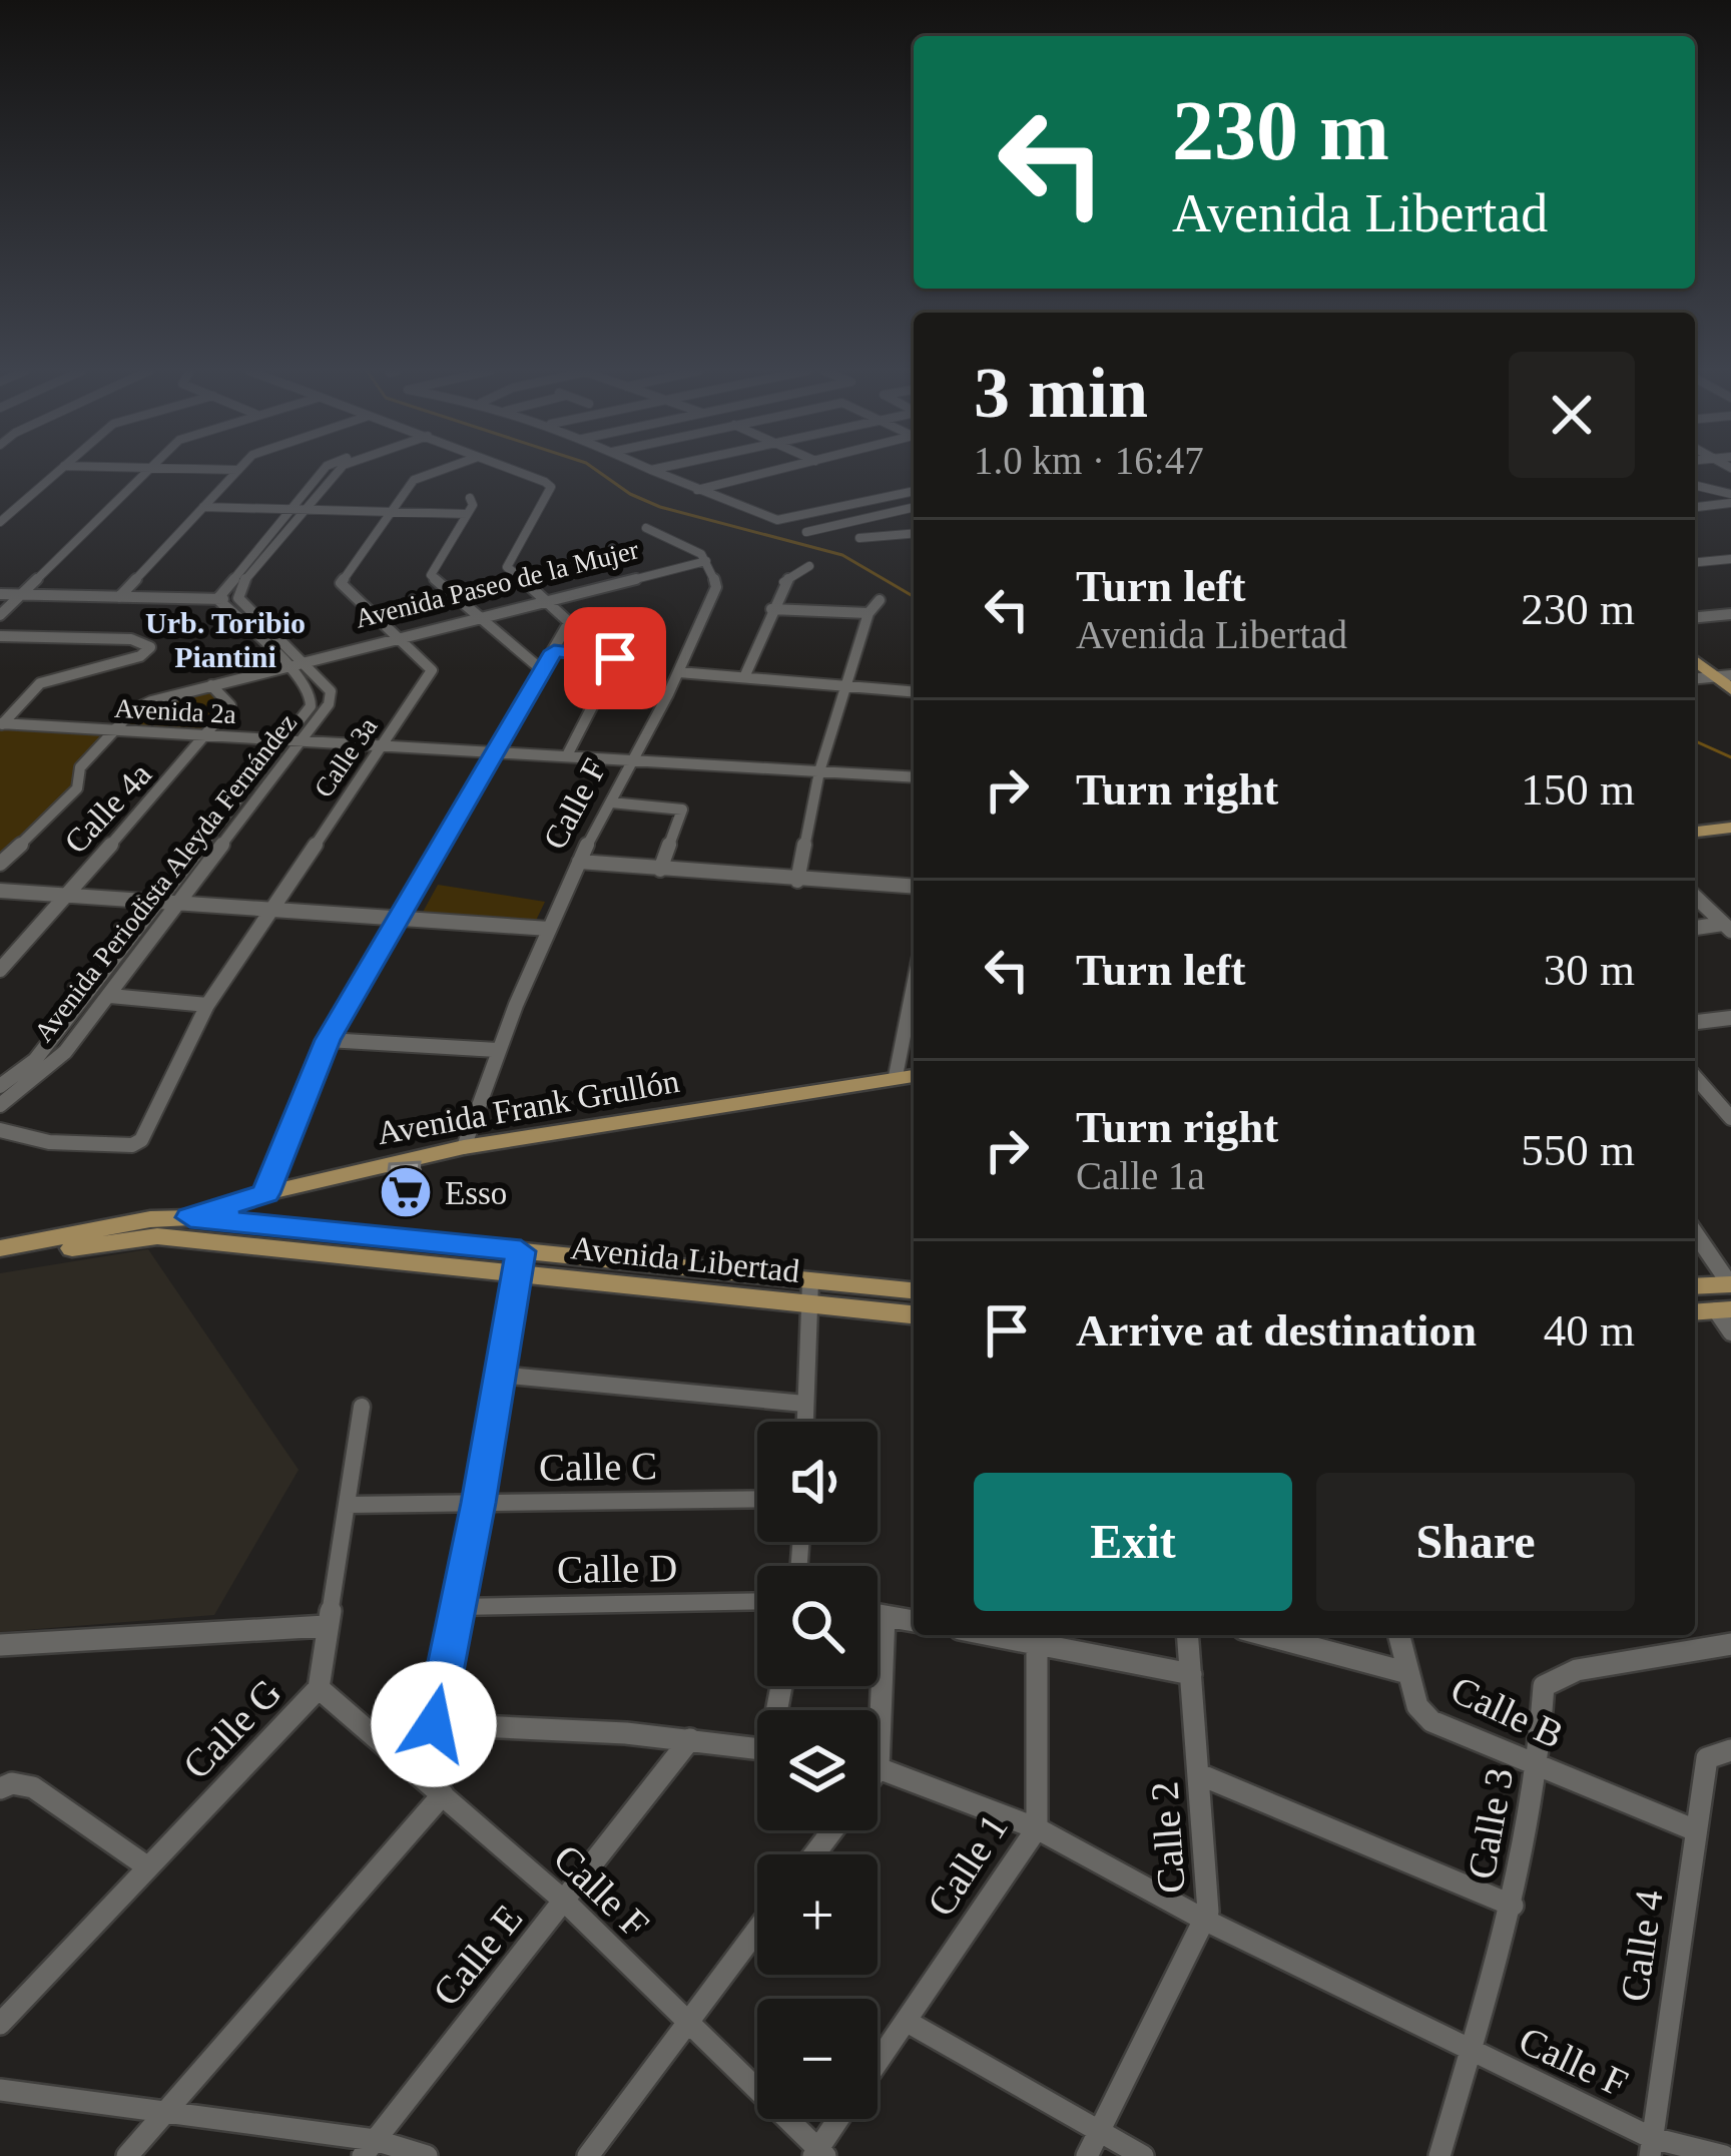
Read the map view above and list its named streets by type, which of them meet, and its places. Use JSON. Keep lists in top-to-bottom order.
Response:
{
  "streets": {
    "main road": ["Avenida Frank Grullón", "Avenida Libertad"],
    "street": [
      "Avenida Paseo de la Mujer",
      "Avenida 2a",
      "Calle 3a",
      "Calle F",
      "Calle 4a",
      "Avenida Periodista Aleyda Fernández",
      "Calle C",
      "Calle D",
      "Calle B",
      "Calle G",
      "Calle 3",
      "Calle 2",
      "Calle 1",
      "Calle 4",
      "Calle E"
    ]
  },
  "crossings": [
    ["Avenida Paseo de la Mujer", "Avenida 2a"],
    ["Avenida Paseo de la Mujer", "Calle 3a"],
    ["Avenida Paseo de la Mujer", "Calle F"],
    ["Avenida Paseo de la Mujer", "Calle 4a"],
    ["Avenida Paseo de la Mujer", "Avenida Periodista Aleyda Fernández"],
    ["Avenida 2a", "Calle 3a"],
    ["Avenida 2a", "Calle F"],
    ["Avenida 2a", "Calle 4a"],
    ["Avenida 2a", "Avenida Periodista Aleyda Fernández"],
    ["Calle F", "Avenida Frank Grullón"],
    ["Calle F", "Calle G"],
    ["Calle F", "Calle 3"],
    ["Calle F", "Calle 2"],
    ["Calle F", "Calle 1"],
    ["Calle F", "Calle 4"],
    ["Calle F", "Calle E"],
    ["Avenida Frank Grullón", "Avenida Libertad"],
    ["Calle C", "Calle G"],
    ["Calle B", "Calle 3"],
    ["Calle B", "Calle 4"]
  ],
  "districts": ["Urb. Toribio Piantini"],
  "places": {
    "supermarket": ["Esso"]
  },
  "page": {
    "turn": ["230 m", "Avenida Libertad"],
    "heading": ["3 min", "1.0 km · 16:47"],
    "list": [
      {
        "name": "Turn left",
        "note": "Avenida Libertad",
        "value": "230 m"
      },
      {
        "name": "Turn right",
        "value": "150 m"
      },
      {
        "name": "Turn left",
        "value": "30 m"
      },
      {
        "name": "Turn right",
        "note": "Calle 1a",
        "value": "550 m"
      },
      {
        "name": "Arrive at destination",
        "value": "40 m"
      }
    ],
    "map_buttons": ["+", "−"],
    "buttons": ["Exit", "Share"]
  }
}
